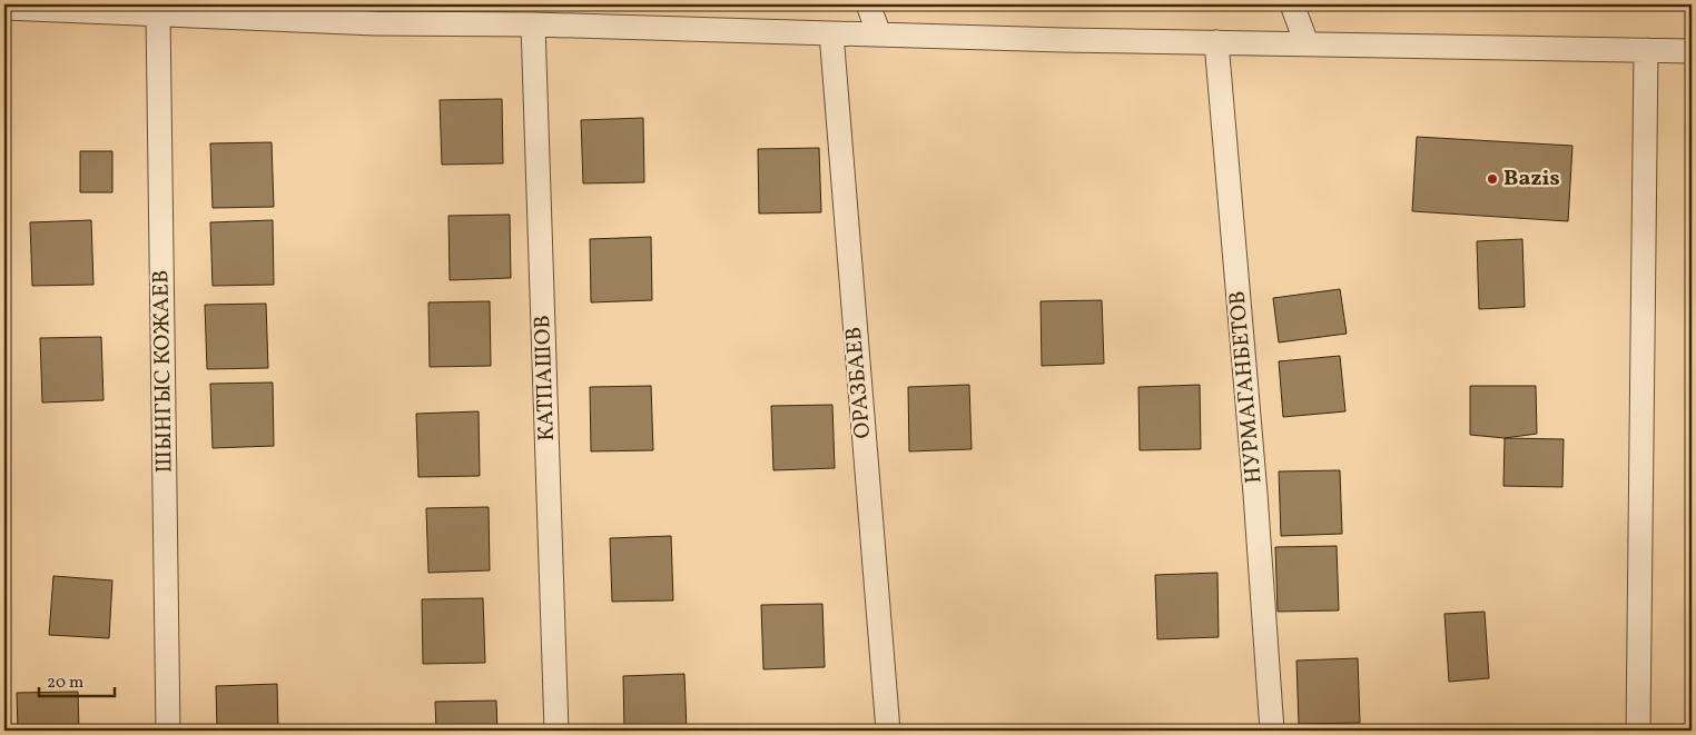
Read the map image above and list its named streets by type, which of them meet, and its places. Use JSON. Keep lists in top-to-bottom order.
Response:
{
  "streets": {
    "street": [
      "ШЫНГЫС КОЖАЕВ",
      "КАТПАШОВ",
      "ОРАЗБАЕВ",
      "НУРМАГАНБЕТОВ"
    ]
  },
  "places": ["Bazis"],
  "scale_bar": "20 m"
}
